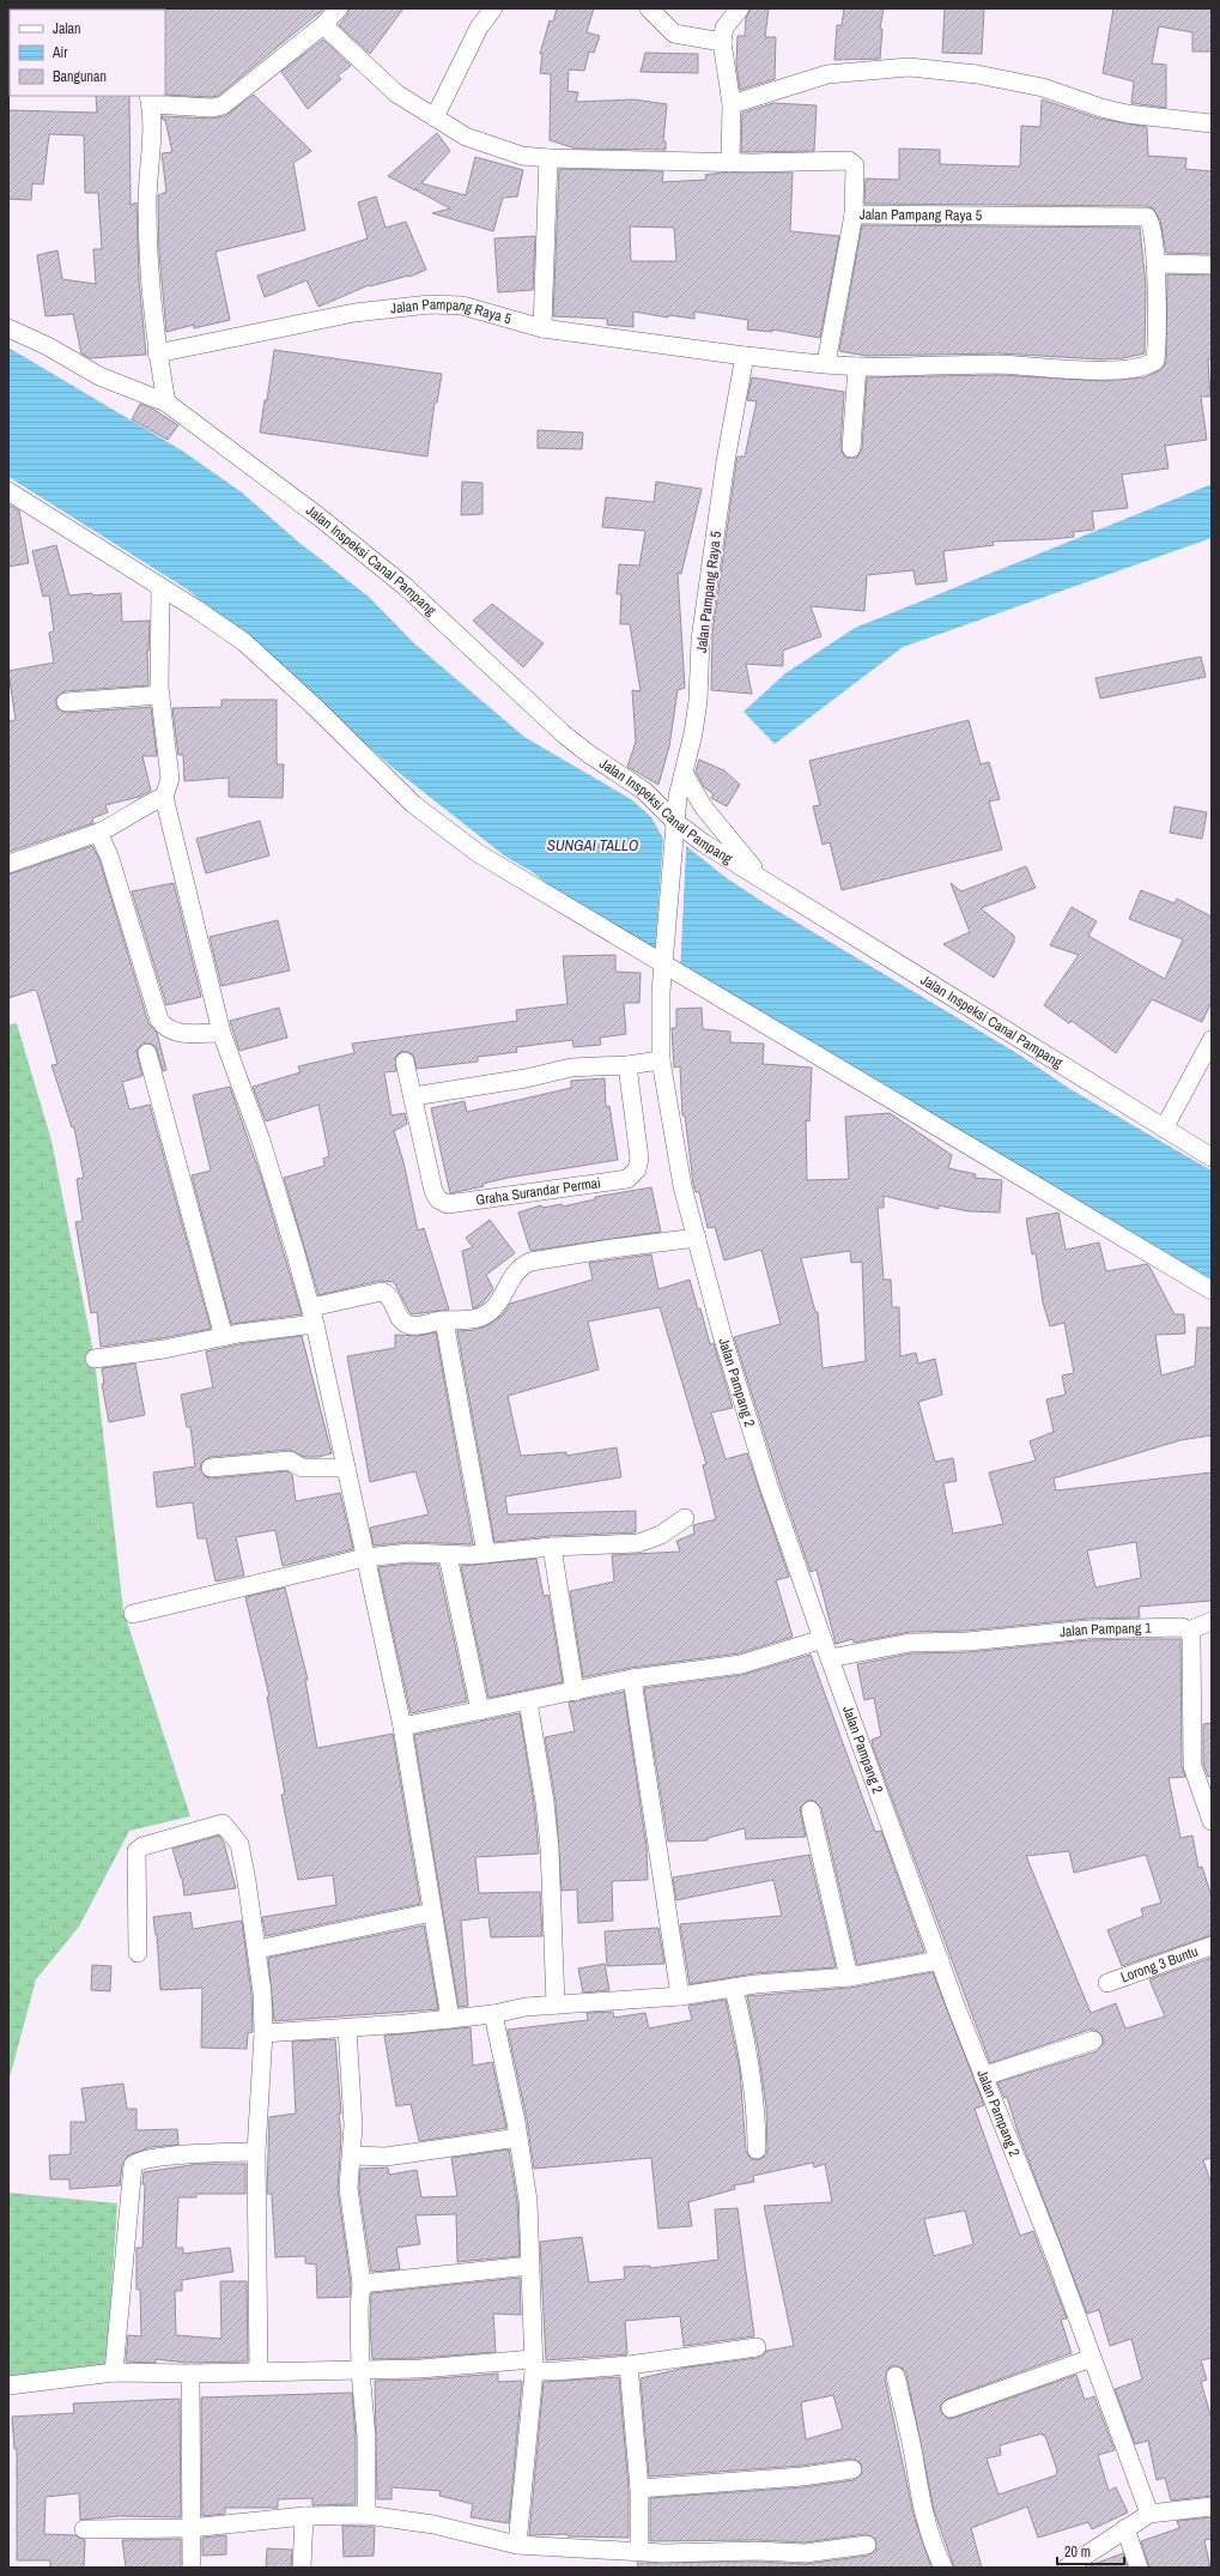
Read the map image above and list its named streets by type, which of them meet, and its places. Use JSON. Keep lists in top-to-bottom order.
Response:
{
  "streets": {
    "street": [
      "Jalan Pampang Raya 5",
      "Jalan Inspeksi Canal Pampang",
      "Graha Surandar Permai",
      "Jalan Pampang 2",
      "Jalan Pampang 1",
      "Lorong 3 Buntu"
    ]
  },
  "crossings": [
    ["Jalan Pampang Raya 5", "Jalan Inspeksi Canal Pampang"],
    ["Jalan Pampang Raya 5", "Jalan Pampang 2"],
    ["Jalan Pampang 2", "Jalan Pampang 1"]
  ],
  "water": ["SUNGAI TALLO"],
  "legend": ["Jalan", "Air", "Bangunan"],
  "scale_bar": "20 m"
}
